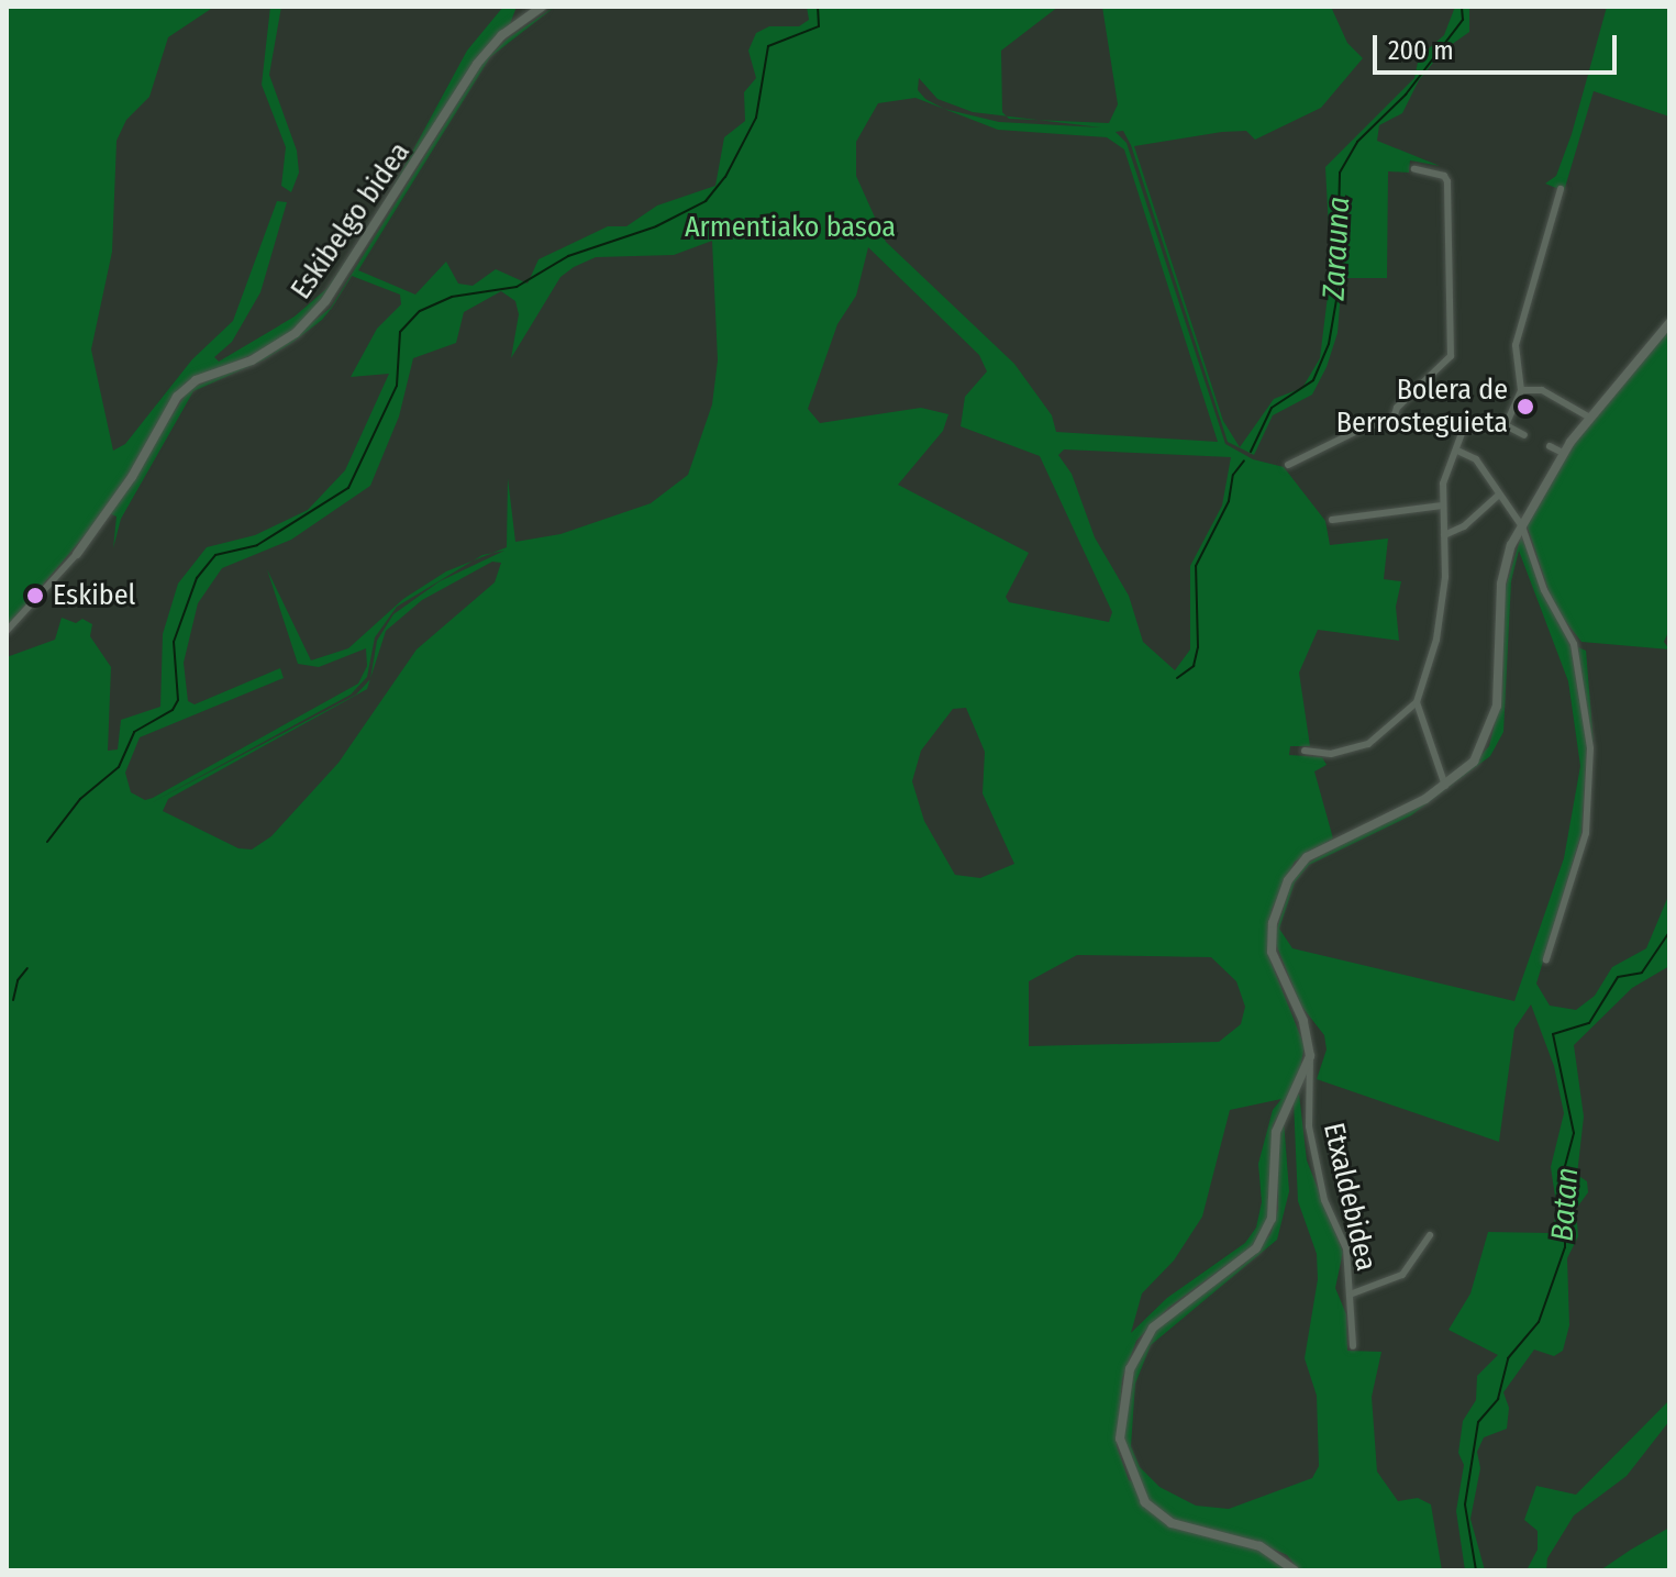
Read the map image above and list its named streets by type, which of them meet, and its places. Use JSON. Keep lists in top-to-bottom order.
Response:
{
  "streets": {
    "street": ["Eskibelgo bidea", "Etxaldebidea"]
  },
  "water": ["Zarauna", "Batan"],
  "parks": ["Armentiako basoa"],
  "places": ["Bolera de Berrosteguieta", "Eskibel"],
  "scale_bar": "200 m"
}
